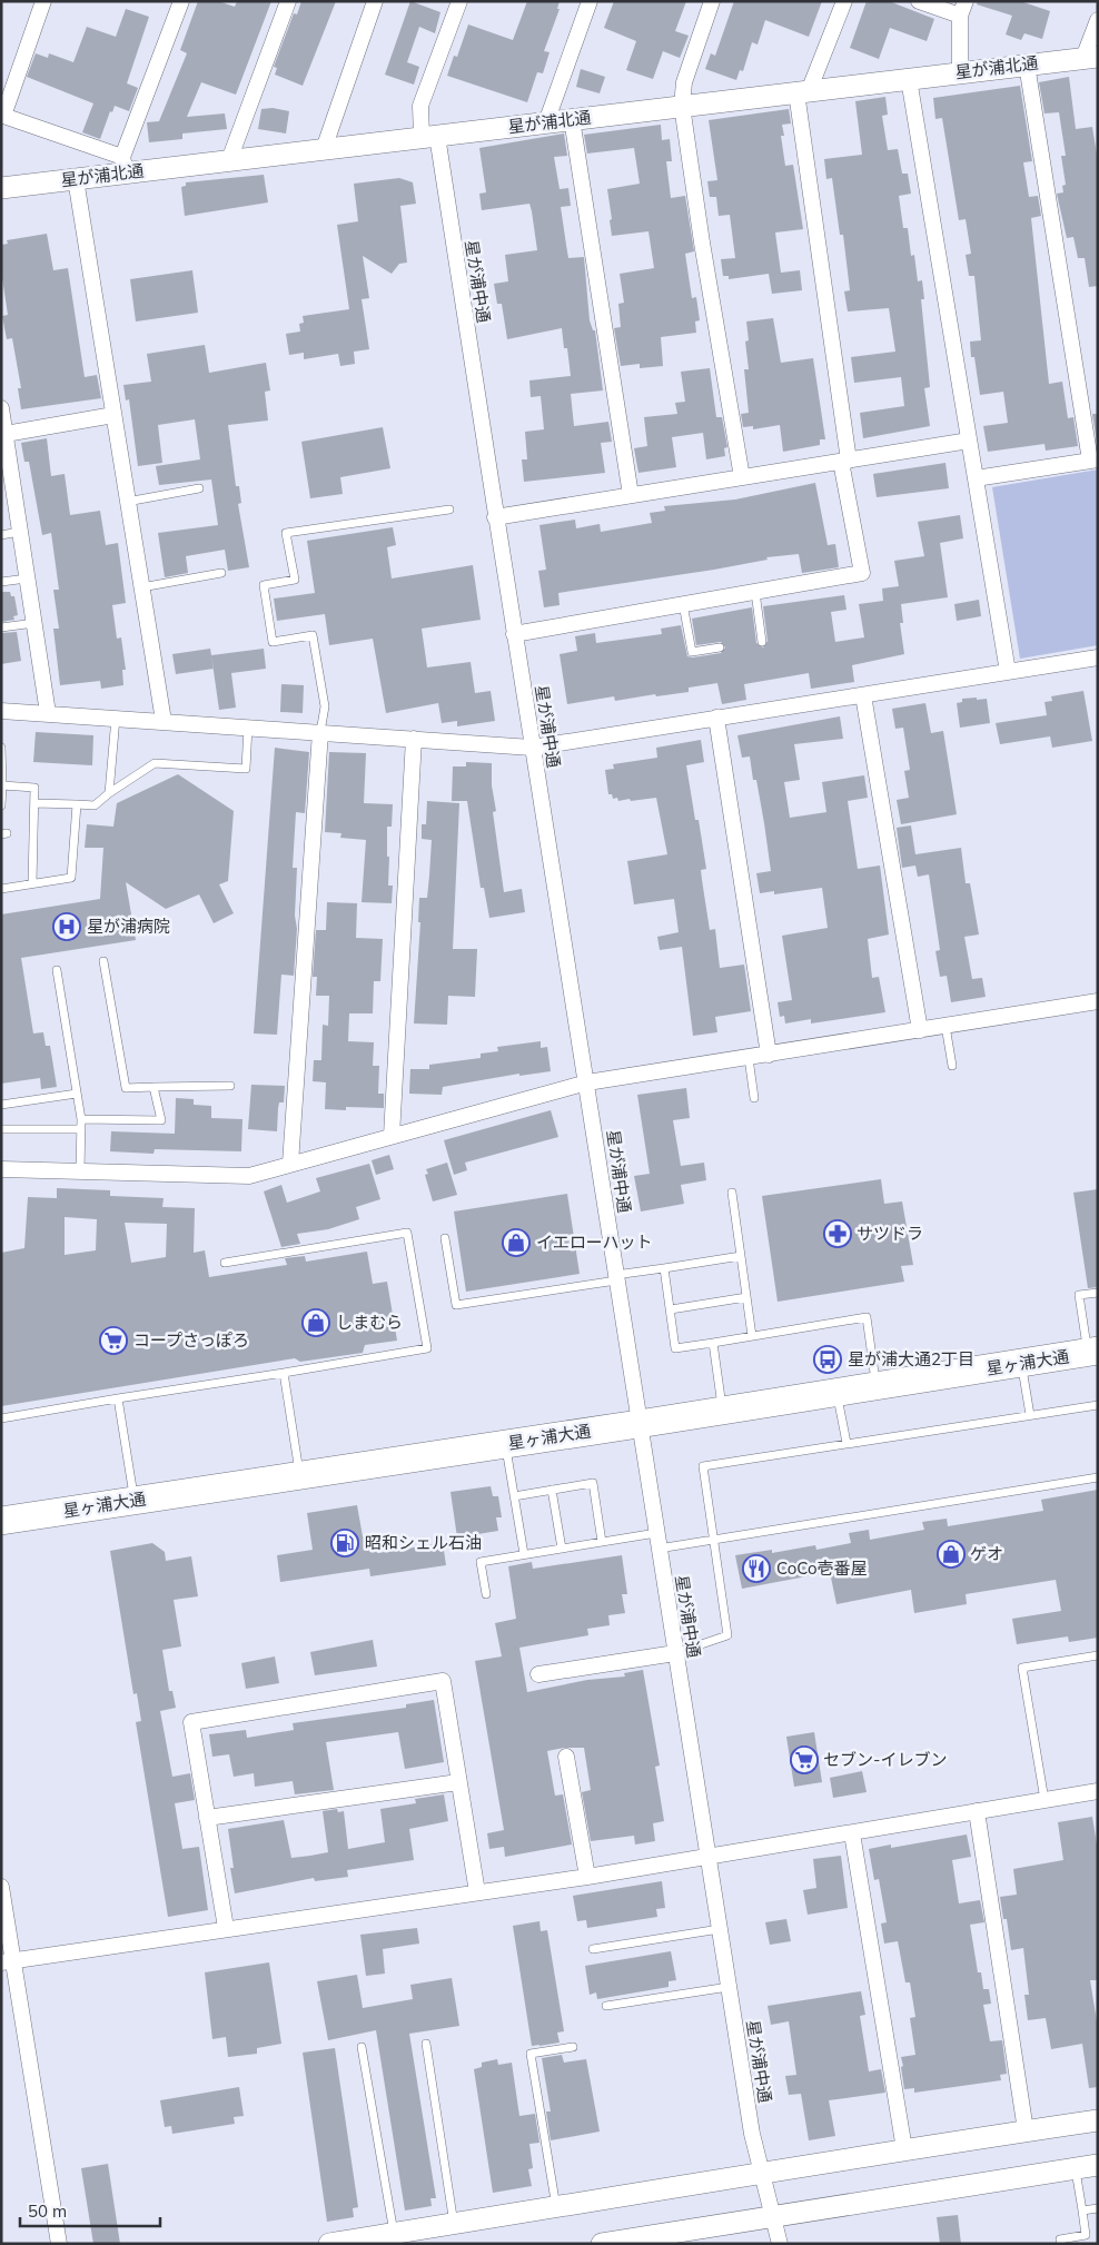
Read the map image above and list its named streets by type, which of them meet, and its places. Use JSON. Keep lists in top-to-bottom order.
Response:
{
  "streets": {
    "highway": ["星ヶ浦大通"],
    "street": ["星が浦北通", "星が浦中通"]
  },
  "crossings": [
    ["星が浦北通", "星が浦中通"],
    ["星が浦中通", "星ヶ浦大通"]
  ],
  "places": {
    "hospital": ["星が浦病院"],
    "pharmacy": ["サツドラ"],
    "shop": ["イエローハット", "しまむら", "ゲオ"],
    "supermarket": ["コープさっぽろ", "セブン-イレブン"],
    "bus stop": ["星が浦大通2丁目"],
    "fuel station": ["昭和シェル石油"],
    "restaurant": ["CoCo壱番屋"]
  },
  "scale_bar": "50 m"
}
